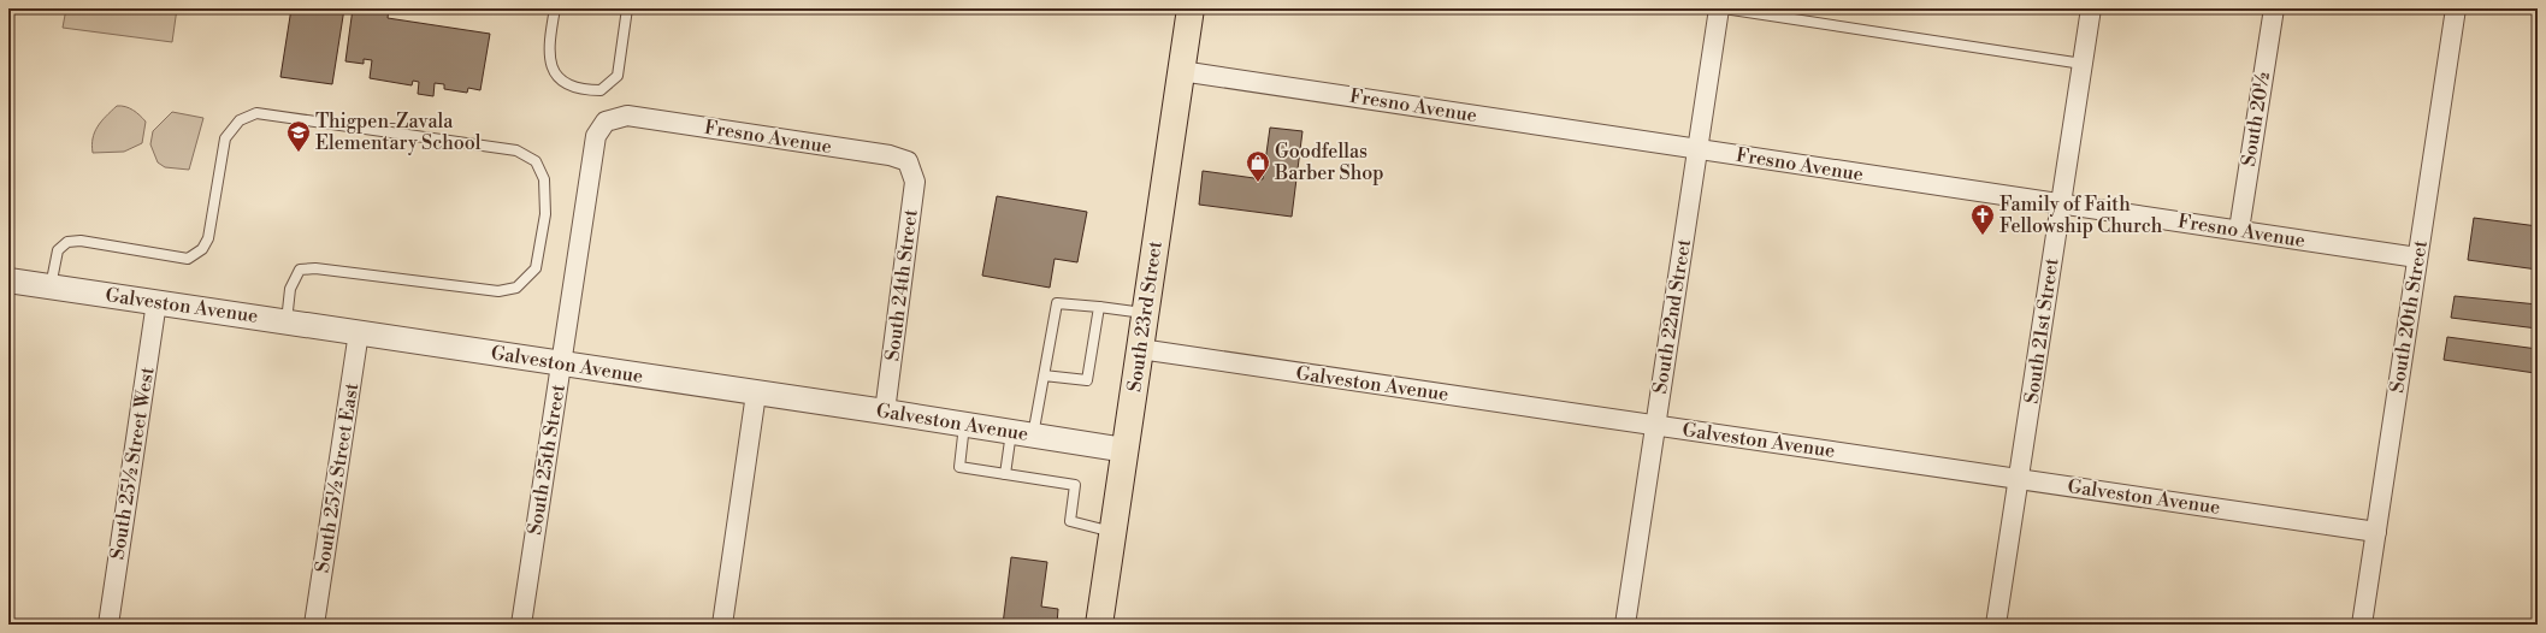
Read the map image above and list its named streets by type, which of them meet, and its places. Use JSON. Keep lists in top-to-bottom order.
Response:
{
  "streets": {
    "main road": ["South 23rd Street"],
    "street": [
      "Fresno Avenue",
      "South 20½",
      "South 24th Street",
      "Galveston Avenue",
      "South 22nd Street",
      "South 20th Street",
      "South 21st Street",
      "South 25th Street",
      "South 25½ Street West",
      "South 25½ Street East"
    ]
  },
  "crossings": [
    ["Fresno Avenue", "South 20½"],
    ["Fresno Avenue", "South 24th Street"],
    ["Fresno Avenue", "South 23rd Street"],
    ["Fresno Avenue", "South 22nd Street"],
    ["Fresno Avenue", "South 20th Street"],
    ["Fresno Avenue", "South 21st Street"],
    ["Fresno Avenue", "South 25th Street"],
    ["South 24th Street", "Galveston Avenue"],
    ["Galveston Avenue", "South 23rd Street"],
    ["Galveston Avenue", "South 22nd Street"],
    ["Galveston Avenue", "South 20th Street"],
    ["Galveston Avenue", "South 21st Street"],
    ["Galveston Avenue", "South 25th Street"],
    ["Galveston Avenue", "South 25½ Street West"],
    ["Galveston Avenue", "South 25½ Street East"]
  ],
  "places": {
    "school or university": ["Thigpen-Zavala Elementary School"],
    "shop": ["Goodfellas Barber Shop"],
    "church": ["Family of Faith Fellowship Church"]
  }
}
